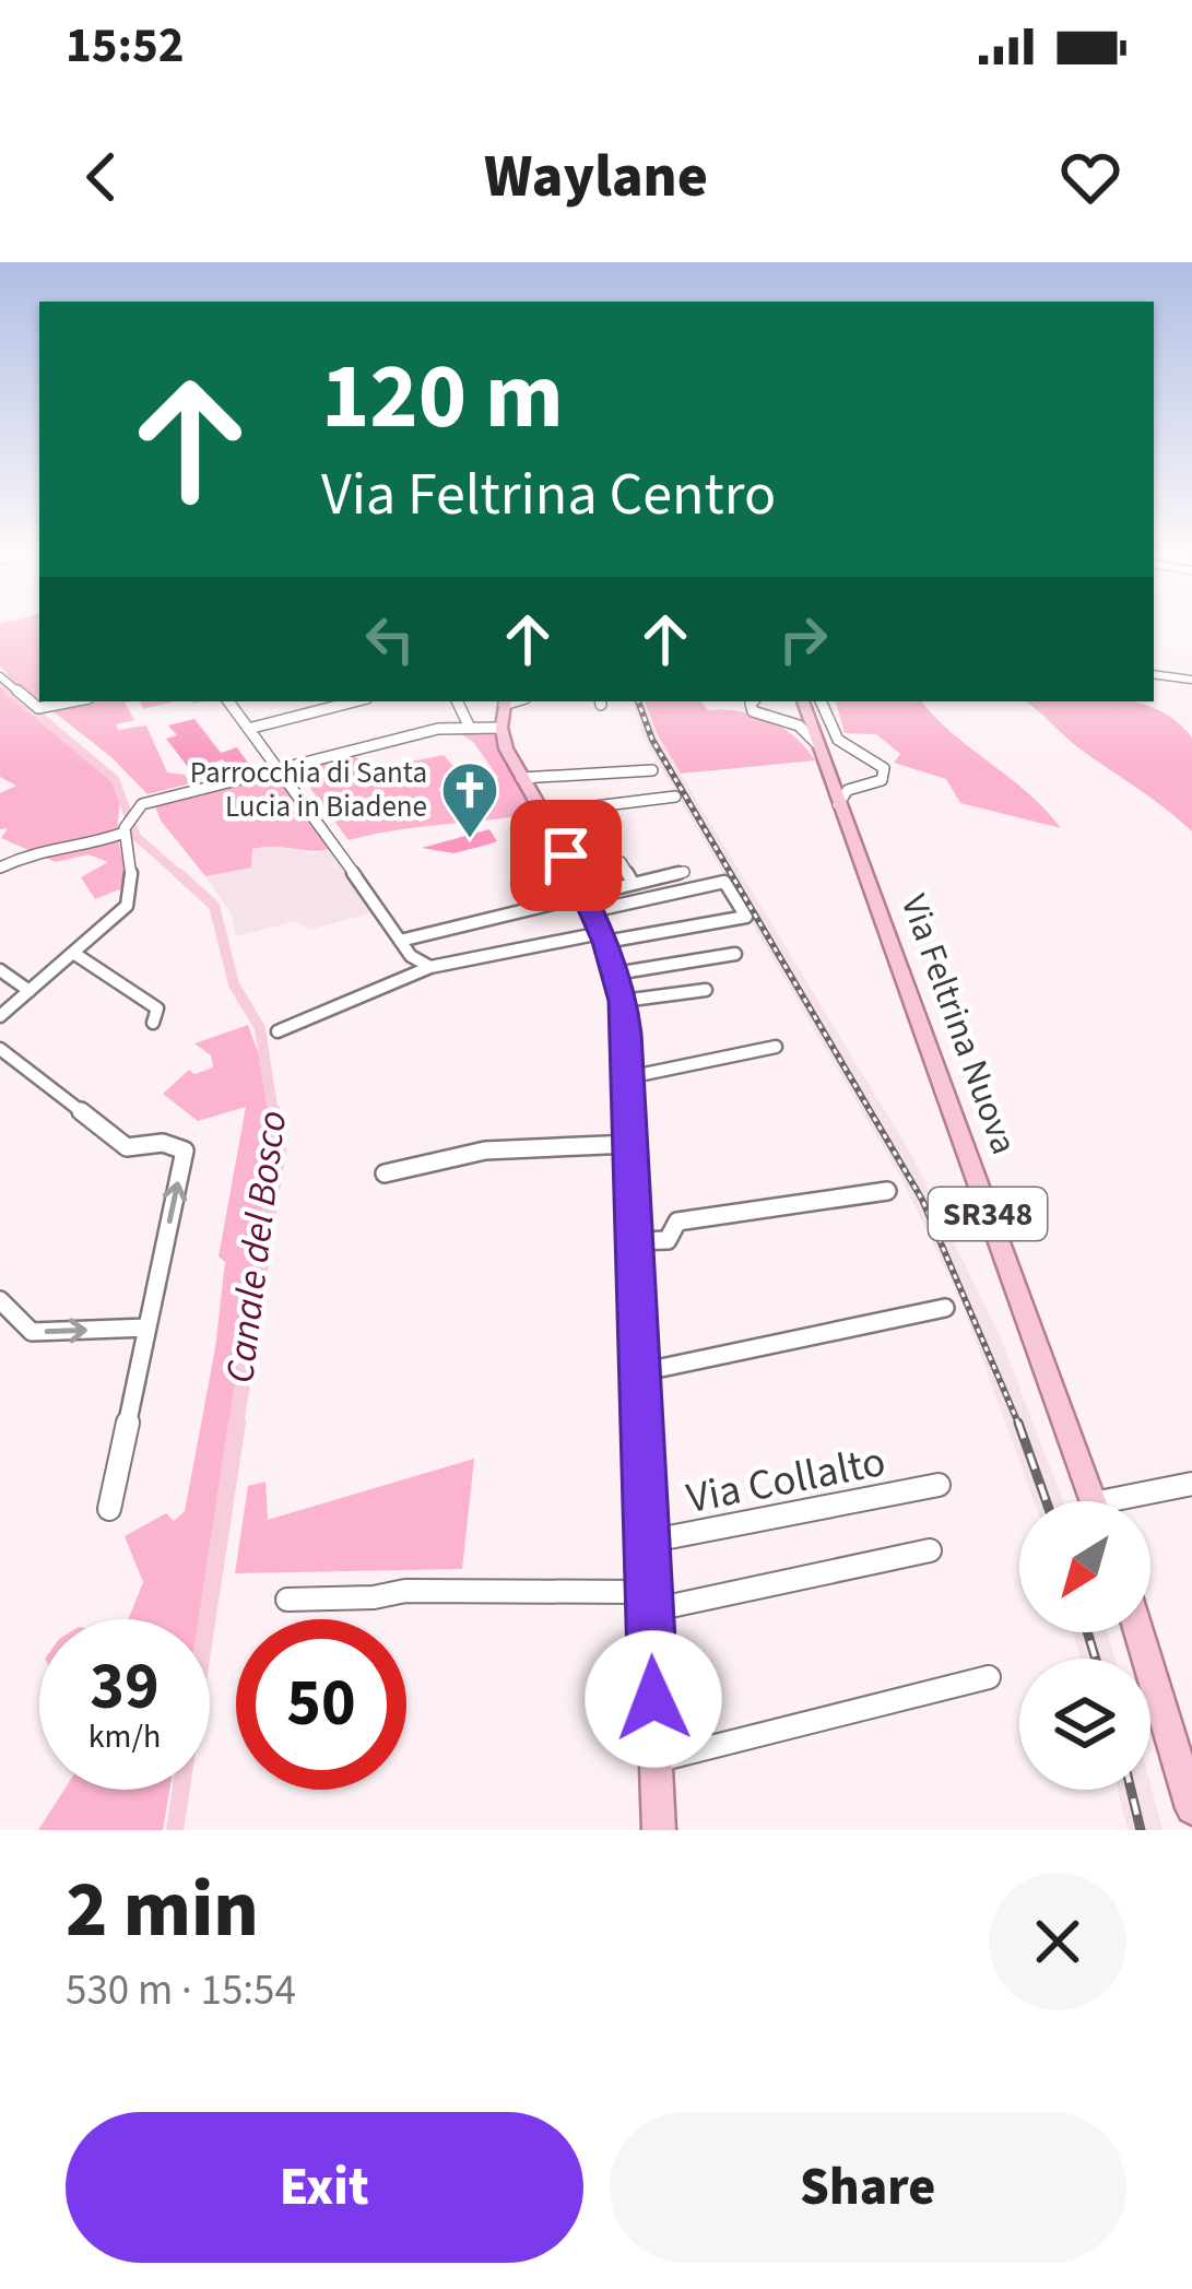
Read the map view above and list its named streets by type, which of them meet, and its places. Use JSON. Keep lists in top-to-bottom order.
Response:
{
  "streets": {
    "main road": ["Via Feltrina Nuova", "SR348"],
    "street": ["Via Collalto"]
  },
  "water": ["Canale del Bosco"],
  "places": {
    "church": ["Parrocchia di Santa Lucia in Biadene"]
  },
  "north": "bottom left",
  "page": {
    "status": "15:52",
    "header": "Waylane",
    "turn": ["120 m", "Via Feltrina Centro"],
    "speed": "39 km/h",
    "limit": "50",
    "heading": ["2 min", "530 m · 15:54"],
    "buttons": ["Exit", "Share"]
  }
}
